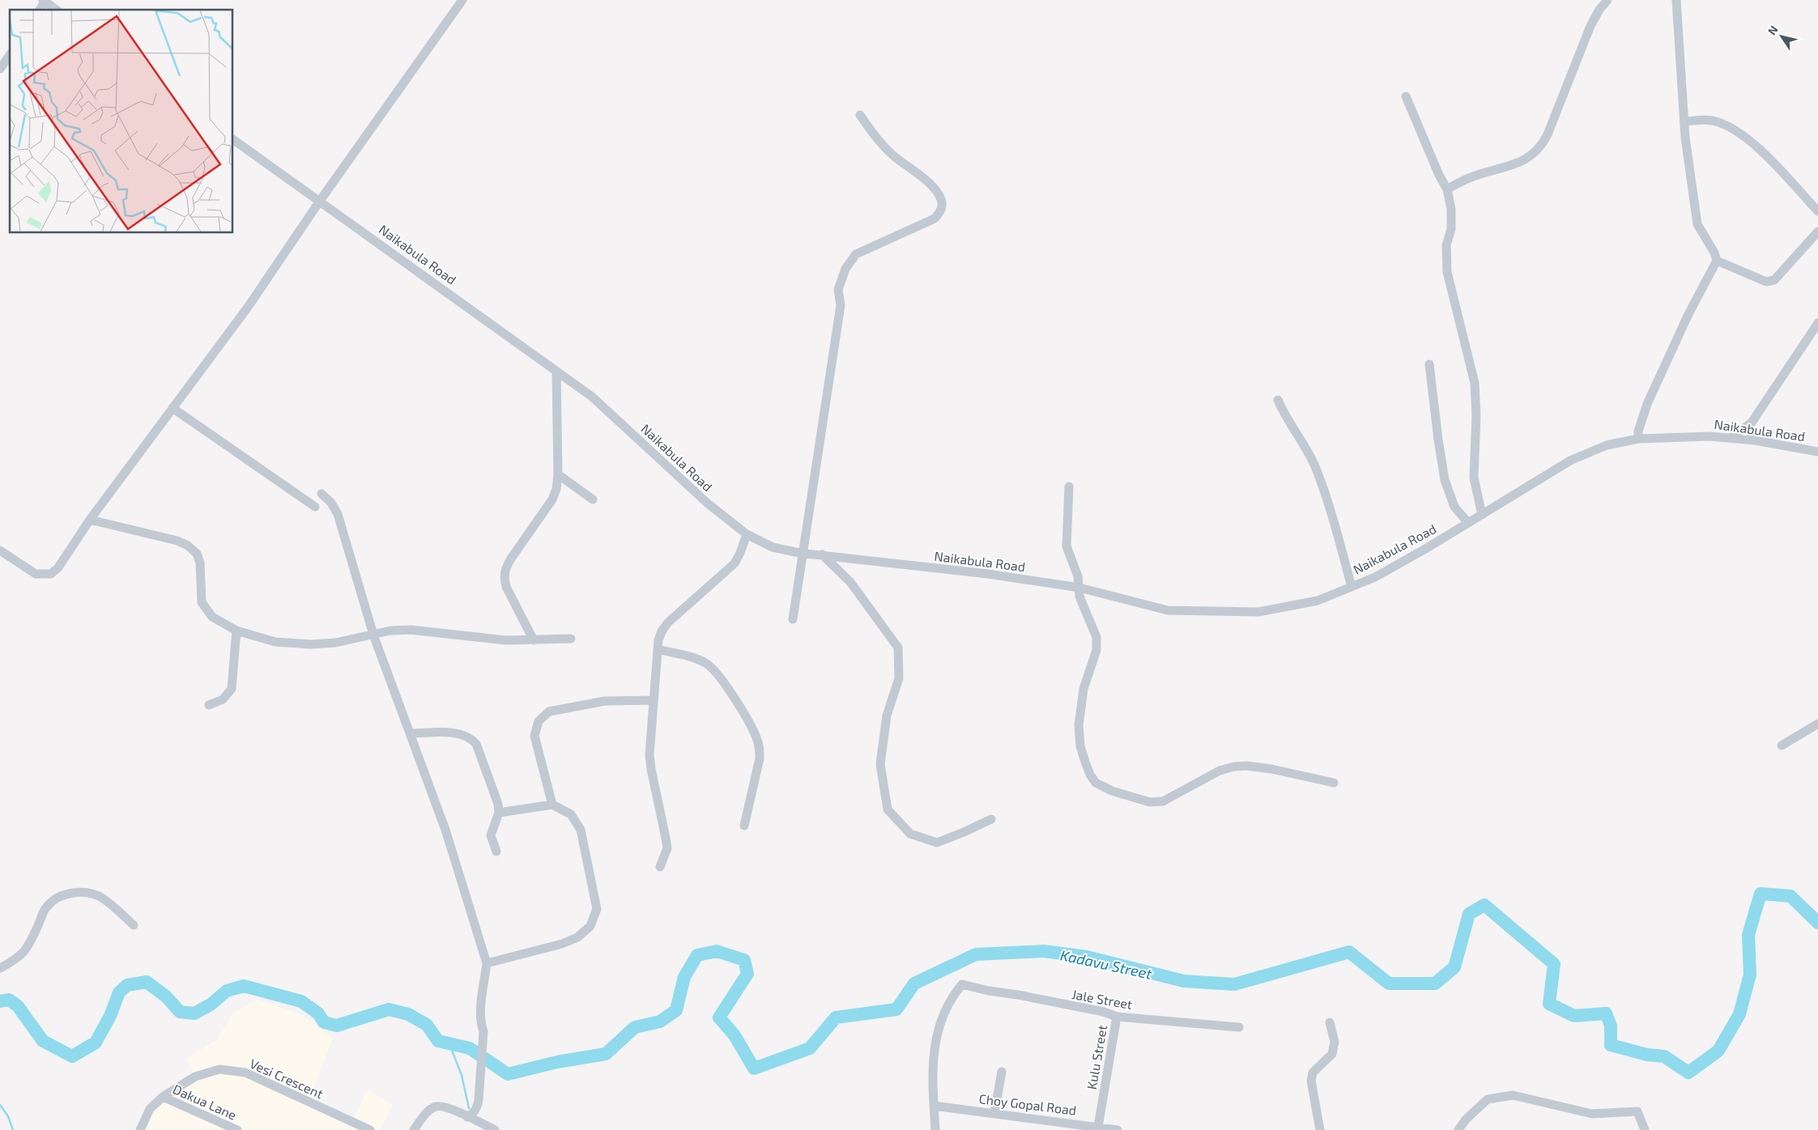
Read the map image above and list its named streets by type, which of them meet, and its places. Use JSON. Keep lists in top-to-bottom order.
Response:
{
  "streets": {
    "street": [
      "Naikabula Road",
      "Jale Street",
      "Kulu Street",
      "Vesi Crescent",
      "Dakua Lane",
      "Choy Gopal Road"
    ]
  },
  "crossings": [
    ["Jale Street", "Kulu Street"],
    ["Jale Street", "Choy Gopal Road"],
    ["Kulu Street", "Choy Gopal Road"],
    ["Vesi Crescent", "Dakua Lane"]
  ],
  "water": ["Kadavu Street"],
  "north": "top left"
}
